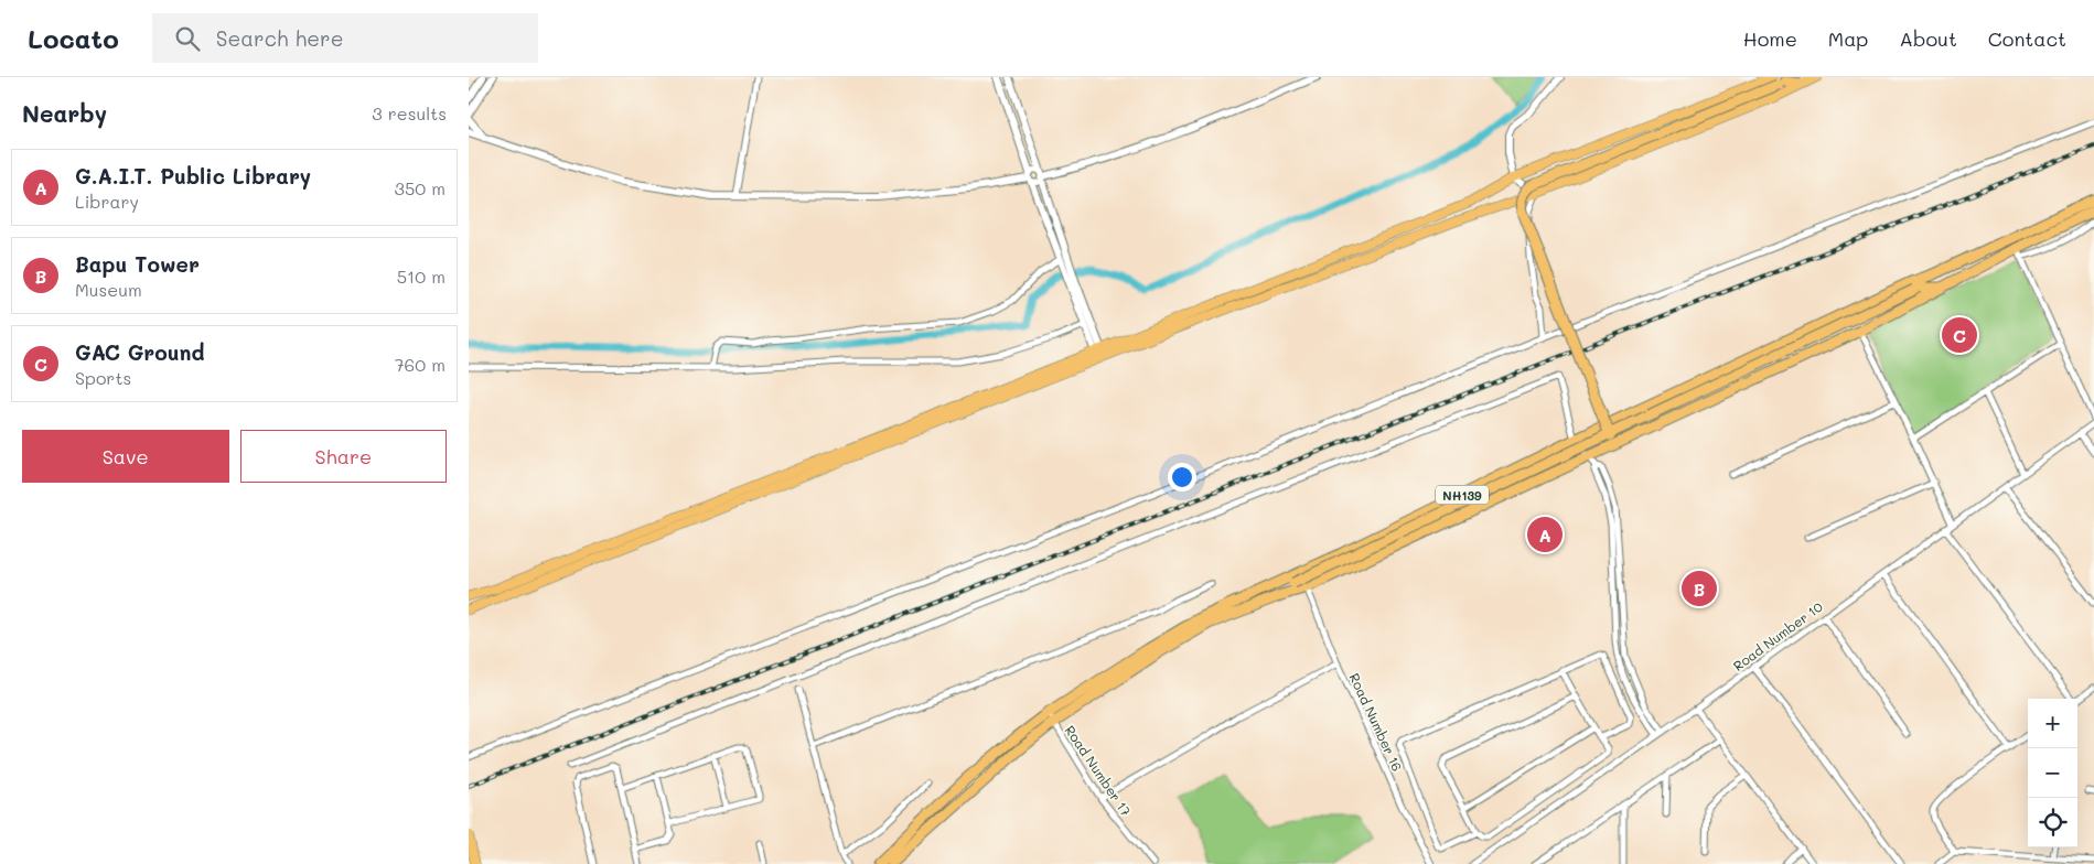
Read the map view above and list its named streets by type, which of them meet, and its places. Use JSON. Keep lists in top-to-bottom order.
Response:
{
  "streets": {
    "highway": ["NH139"],
    "street": ["Road Number 10", "Road Number 16", "Road Number 17"]
  },
  "crossings": [
    ["NH139", "Road Number 16"],
    ["NH139", "Road Number 17"]
  ],
  "page": {
    "header": "Locato",
    "search": "Search here",
    "nav": [
      "Home",
      "Map",
      "About",
      "Contact"
    ],
    "heading": ["Nearby", "3 results"],
    "list": [
      {
        "mark": "A",
        "name": "G.A.I.T. Public Library",
        "note": "Library",
        "value": "350 m"
      },
      {
        "mark": "B",
        "name": "Bapu Tower",
        "note": "Museum",
        "value": "510 m"
      },
      {
        "mark": "C",
        "name": "GAC Ground",
        "note": "Sports",
        "value": "760 m"
      }
    ],
    "pins": ["C", "A", "B"],
    "buttons": ["Save", "Share"],
    "map_buttons": ["+", "−"]
  }
}
